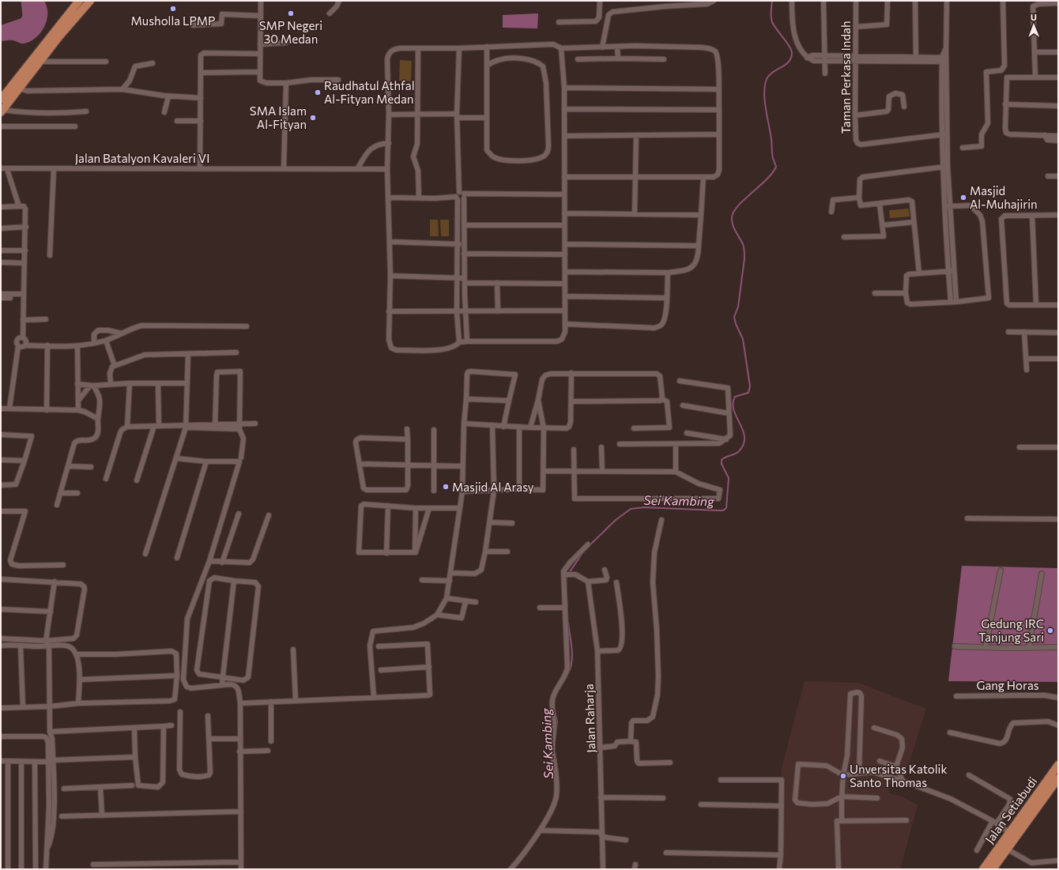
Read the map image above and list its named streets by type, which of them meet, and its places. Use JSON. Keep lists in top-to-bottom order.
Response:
{
  "streets": {
    "main road": ["Jalan Setiabudi"],
    "street": [
      "Taman Perkasa Indah",
      "Jalan Batalyon Kavaleri VI",
      "Gang Horas",
      "Jalan Raharja"
    ]
  },
  "water": ["Sei Kambing"],
  "places": [
    "Musholla LPMP",
    "SMP Negeri 30 Medan",
    "Raudhatul Athfal Al-Fityan Medan",
    "SMA Islam Al-Fityan",
    "Masjid Al-Muhajirin",
    "Masjid Al Arasy",
    "Gedung IRC Tanjung Sari",
    "Unversitas Katolik Santo Thomas"
  ],
  "north": "top"
}
